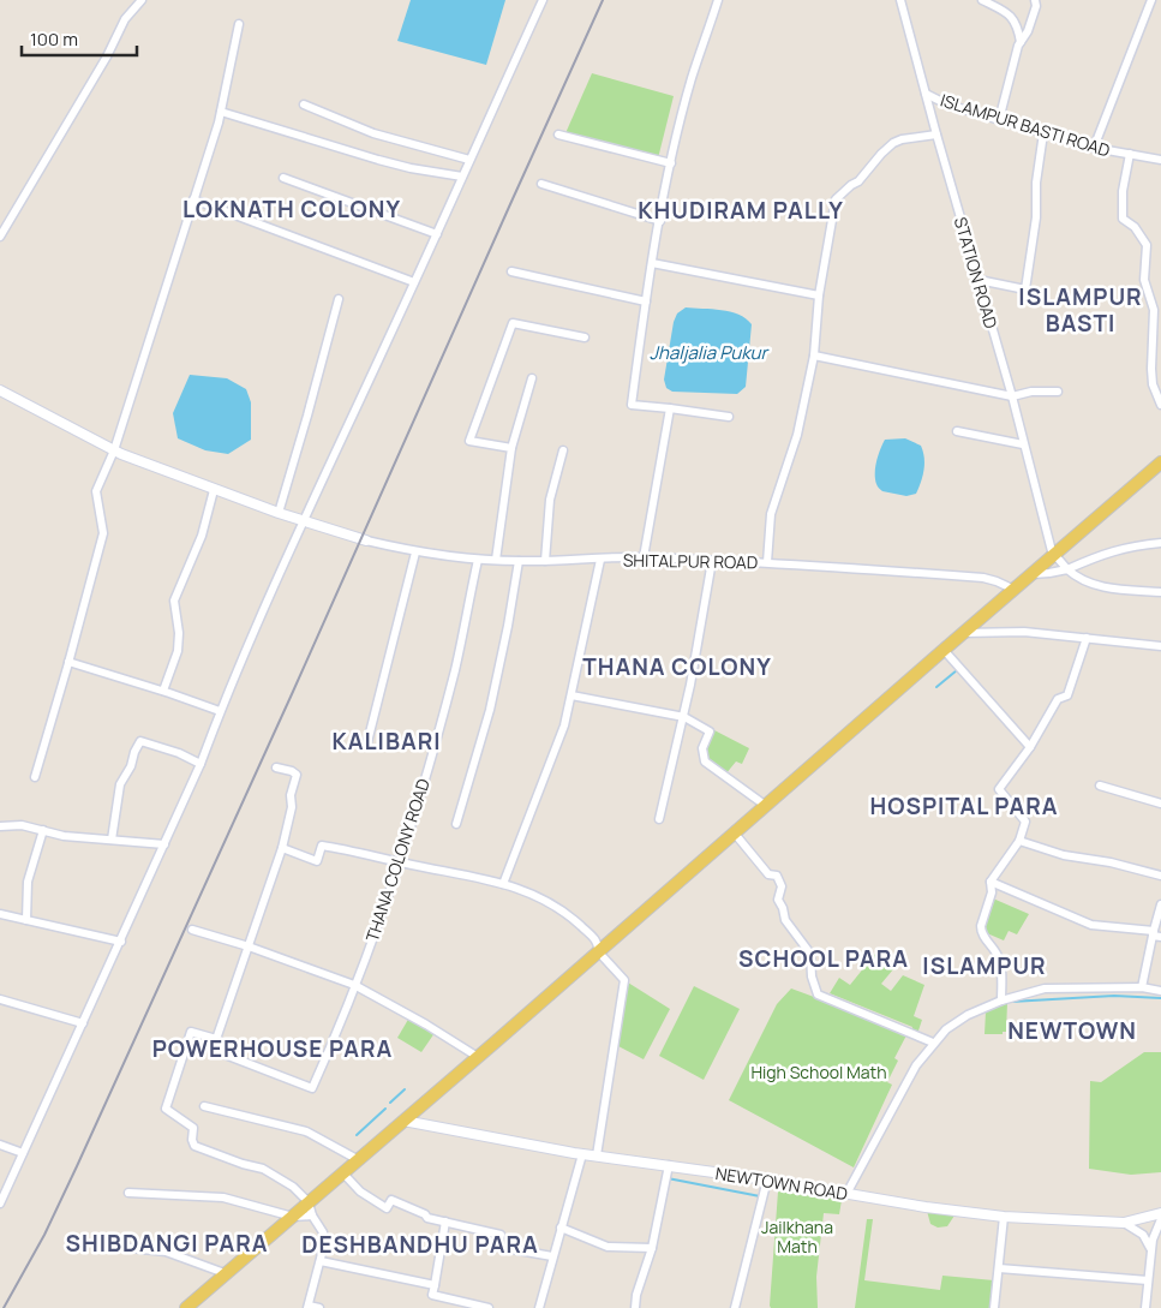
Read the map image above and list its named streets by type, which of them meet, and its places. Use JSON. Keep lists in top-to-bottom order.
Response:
{
  "streets": {
    "street": [
      "ISLAMPUR BASTI ROAD",
      "STATION ROAD",
      "SHITALPUR ROAD",
      "THANA COLONY ROAD",
      "NEWTOWN ROAD"
    ]
  },
  "crossings": [
    ["ISLAMPUR BASTI ROAD", "STATION ROAD"],
    ["SHITALPUR ROAD", "THANA COLONY ROAD"]
  ],
  "districts": [
    "LOKNATH COLONY",
    "KHUDIRAM PALLY",
    "ISLAMPUR BASTI",
    "THANA COLONY",
    "KALIBARI",
    "HOSPITAL PARA",
    "SCHOOL PARA",
    "ISLAMPUR",
    "NEWTOWN",
    "POWERHOUSE PARA",
    "SHIBDANGI PARA",
    "DESHBANDHU PARA"
  ],
  "water": ["Jhaljalia Pukur"],
  "parks": ["High School Math", "Jailkhana Math"],
  "scale_bar": "100 m"
}
